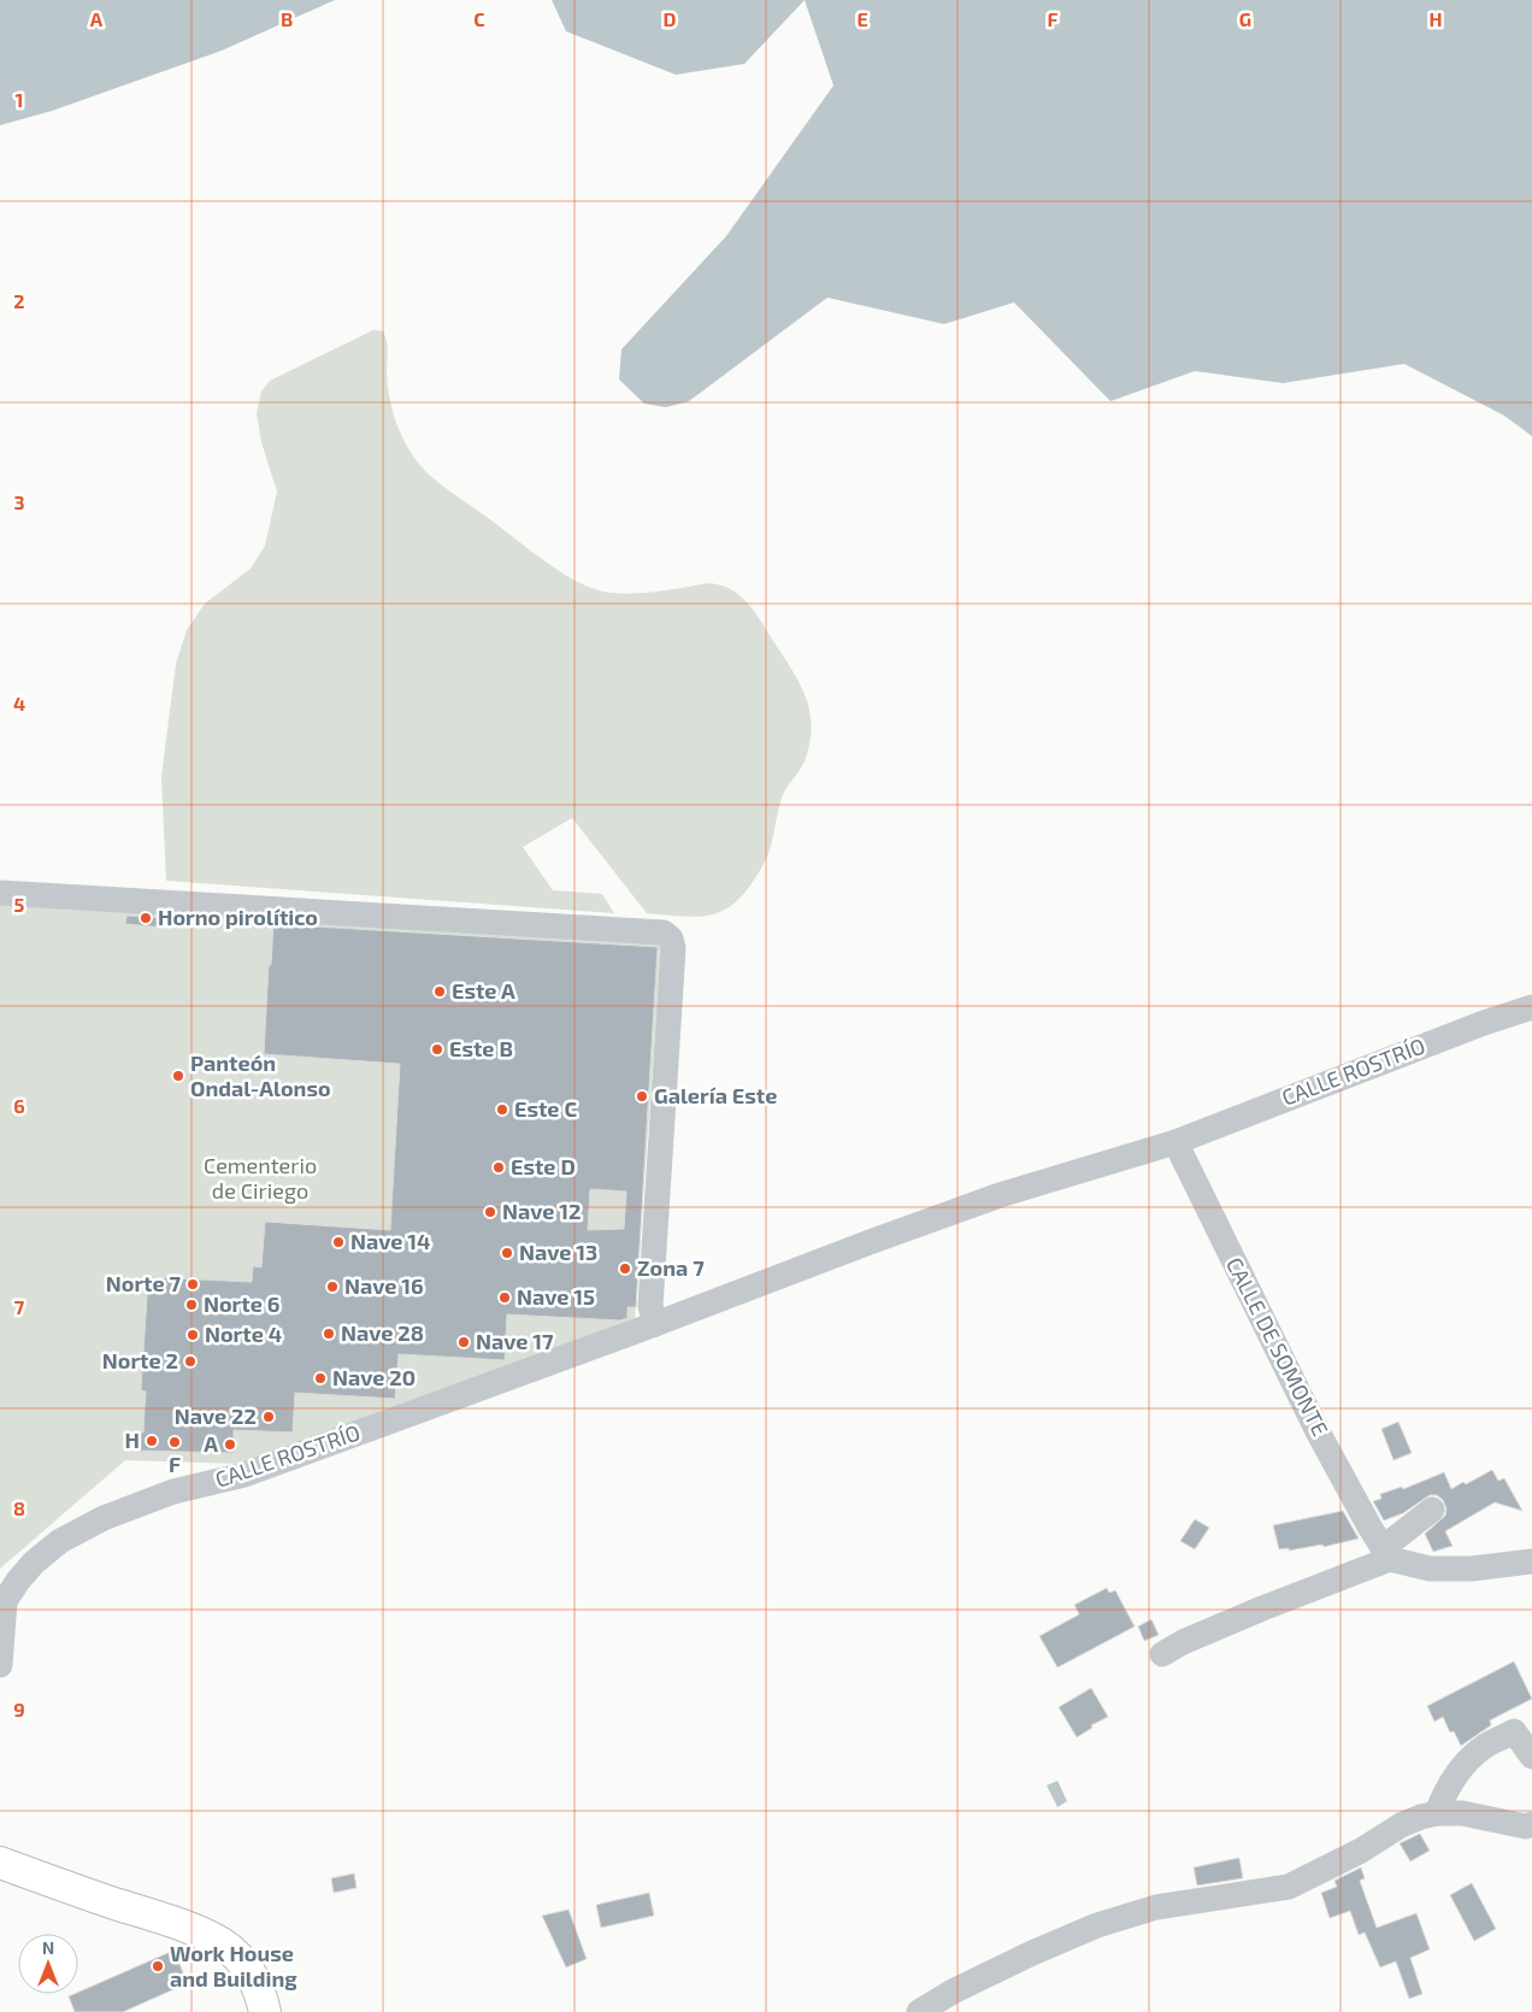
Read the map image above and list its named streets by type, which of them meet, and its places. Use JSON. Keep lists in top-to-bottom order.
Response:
{
  "streets": {
    "street": ["CALLE ROSTRÍO", "CALLE DE SOMONTE"]
  },
  "crossings": [
    ["CALLE ROSTRÍO", "CALLE DE SOMONTE"]
  ],
  "parks": ["Cementerio de Ciriego"],
  "places": [
    "Horno pirolítico",
    "Este A",
    "Este B",
    "Panteón Ondal-Alonso",
    "Galería Este",
    "Este C",
    "Este D",
    "Nave 12",
    "Nave 14",
    "Nave 13",
    "Zona 7",
    "Norte 7",
    "Nave 16",
    "Nave 15",
    "Norte 6",
    "Nave 28",
    "Norte 4",
    "Nave 17",
    "Norte 2",
    "Nave 20",
    "Nave 22",
    "H",
    "F",
    "A",
    "Work House and Building"
  ],
  "north": "top",
  "grid": {
    "columns": [
      "A",
      "B",
      "C",
      "D",
      "E",
      "F",
      "G",
      "H"
    ],
    "rows": [
      "1",
      "2",
      "3",
      "4",
      "5",
      "6",
      "7",
      "8",
      "9"
    ]
  }
}
